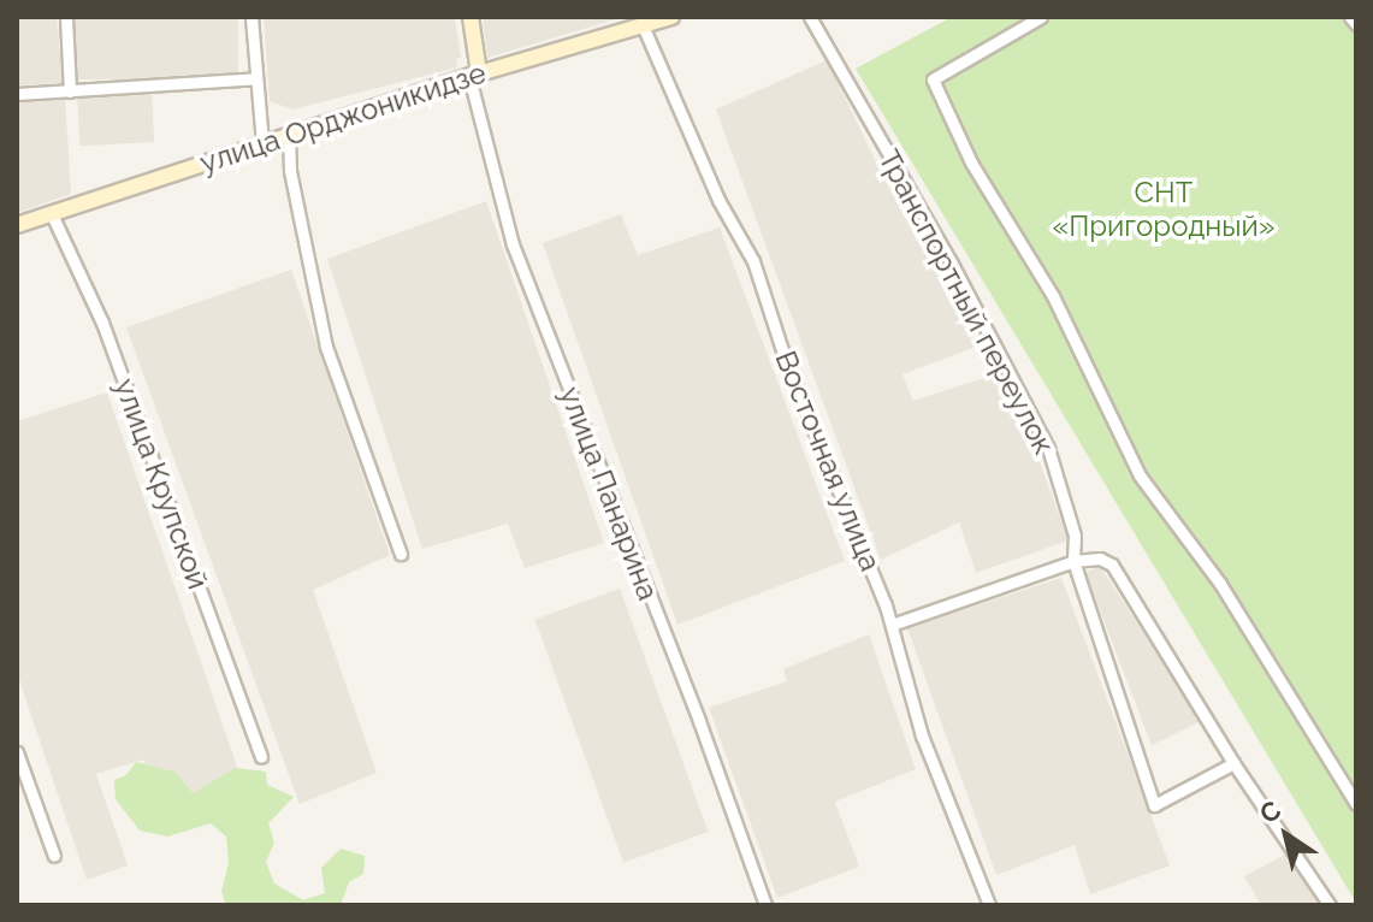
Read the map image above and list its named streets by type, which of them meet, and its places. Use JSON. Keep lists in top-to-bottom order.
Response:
{
  "streets": {
    "main road": ["улица Орджоникидзе", "улица Панарина"],
    "street": ["Транспортный переулок", "Восточная улица", "улица Крупской"]
  },
  "crossings": [
    ["улица Орджоникидзе", "Восточная улица"],
    ["улица Орджоникидзе", "улица Крупской"],
    ["улица Орджоникидзе", "улица Панарина"]
  ],
  "parks": ["СНТ «Пригородный»"],
  "north": "top left"
}
